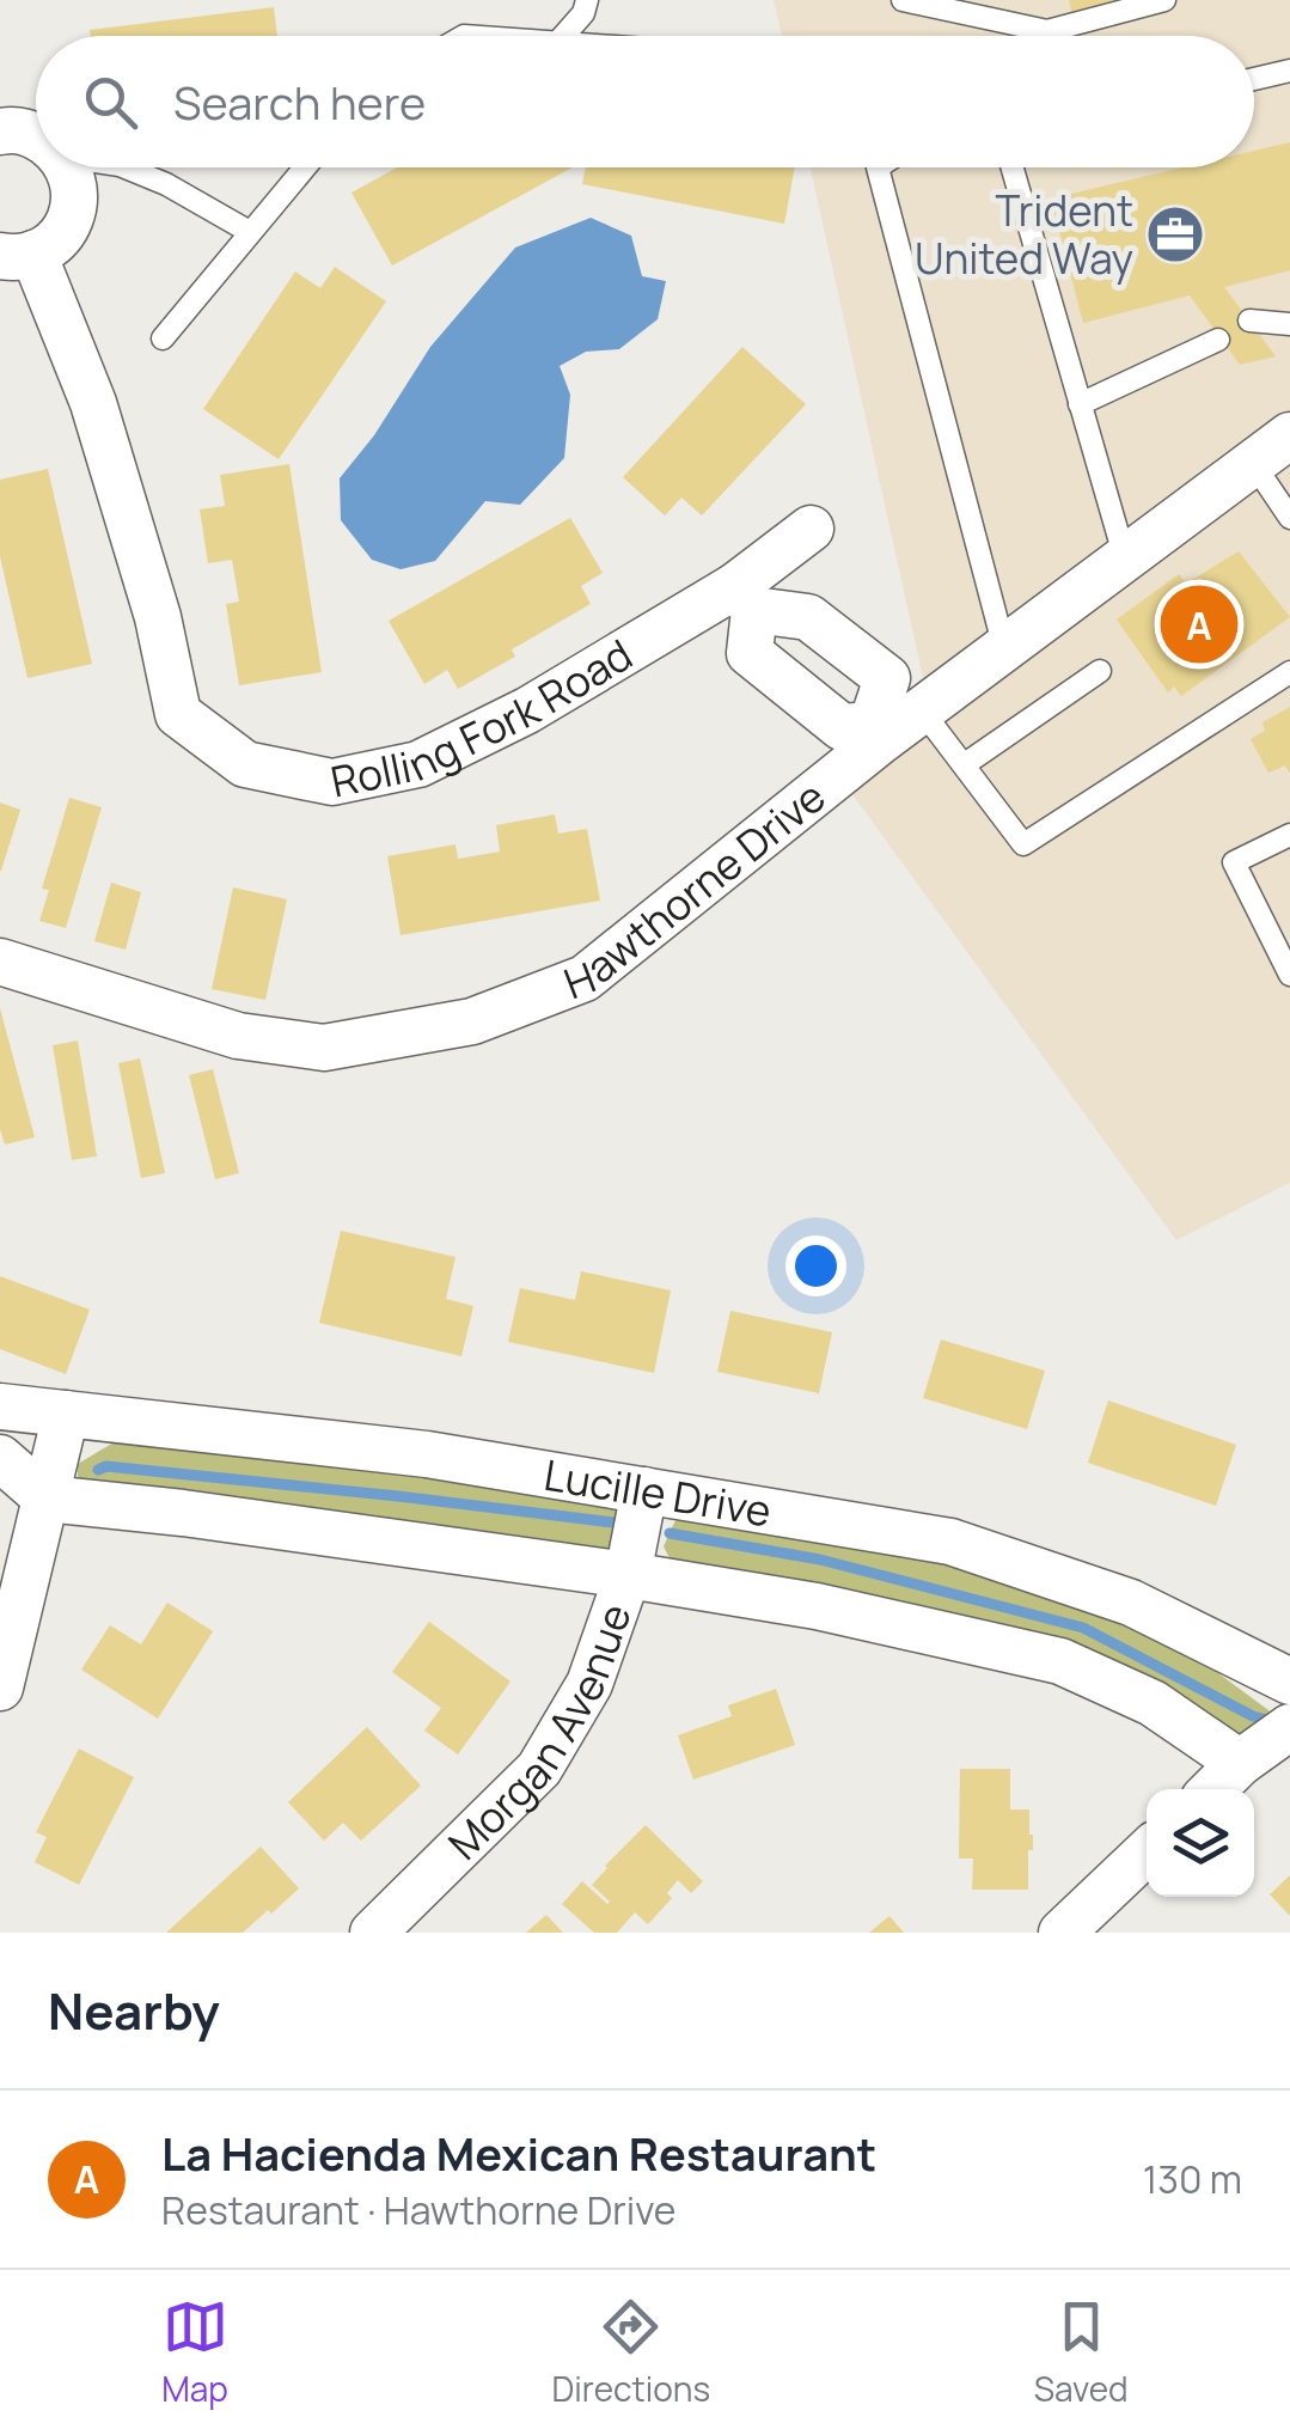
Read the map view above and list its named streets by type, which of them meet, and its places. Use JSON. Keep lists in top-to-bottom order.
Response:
{
  "streets": {
    "street": [
      "Rolling Fork Road",
      "Hawthorne Drive",
      "Lucille Drive",
      "Morgan Avenue"
    ]
  },
  "crossings": [
    ["Lucille Drive", "Morgan Avenue"]
  ],
  "places": {
    "office": ["Trident United Way"]
  },
  "page": {
    "search": "Search here",
    "pins": "A",
    "heading": "Nearby",
    "list": [
      {
        "mark": "A",
        "name": "La Hacienda Mexican Restaurant",
        "note": "Restaurant · Hawthorne Drive",
        "value": "130 m"
      }
    ],
    "nav": ["Map", "Directions", "Saved"]
  }
}
